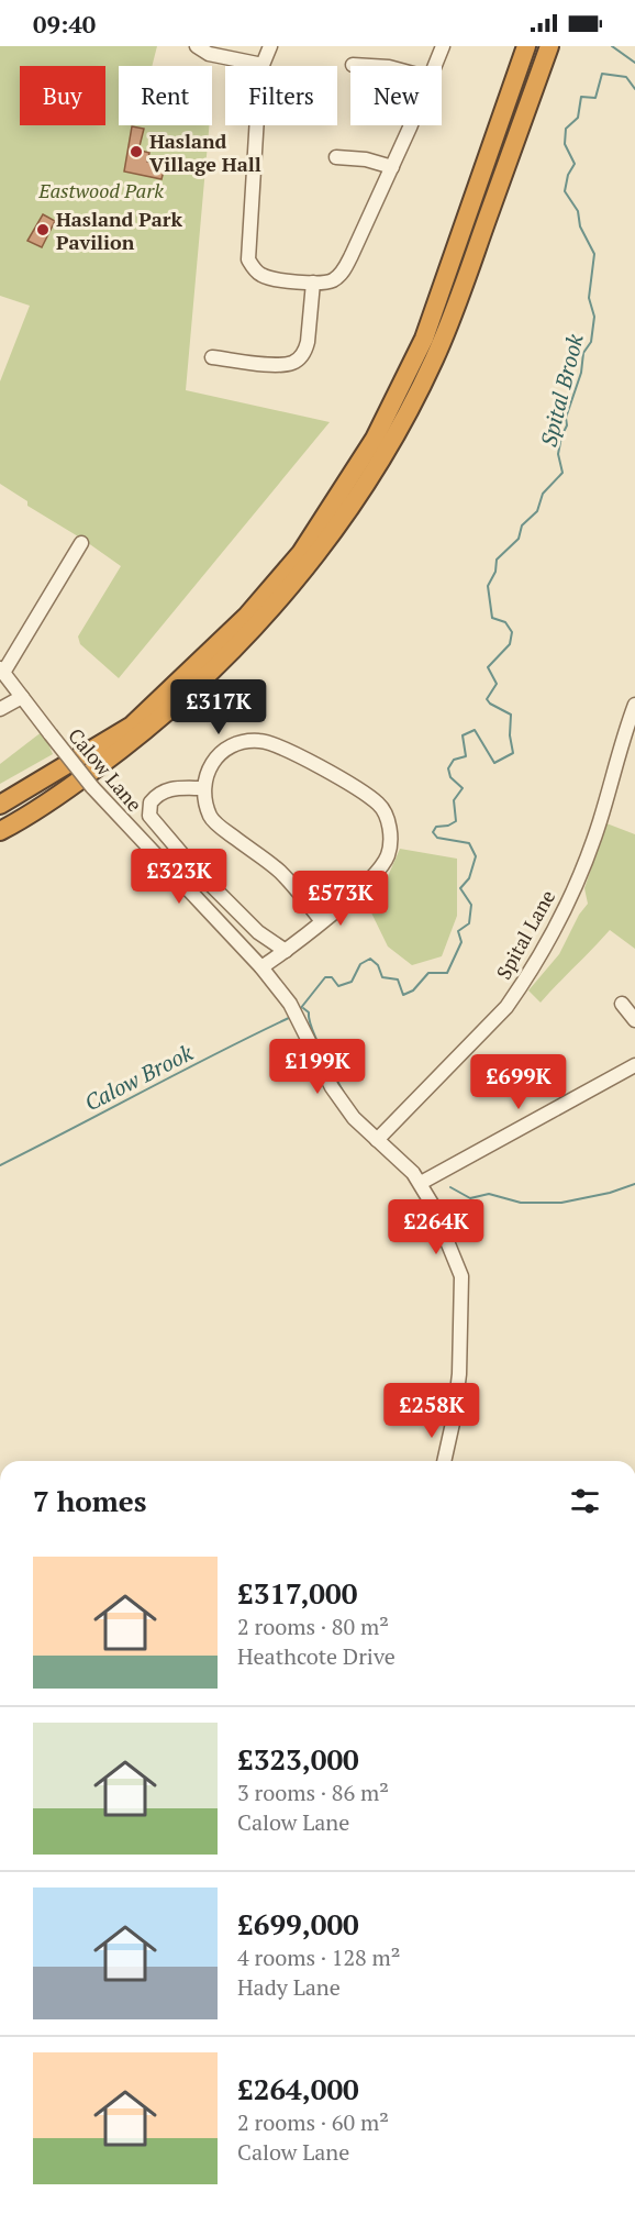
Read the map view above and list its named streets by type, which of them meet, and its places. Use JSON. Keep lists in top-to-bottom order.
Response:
{
  "streets": {
    "street": ["Calow Lane", "Spital Lane"]
  },
  "crossings": [
    ["Calow Lane", "Spital Lane"]
  ],
  "water": ["Spital Brook", "Calow Brook"],
  "parks": ["Eastwood Park"],
  "places": ["Hasland Village Hall", "Hasland Park Pavilion"],
  "page": {
    "status": "09:40",
    "chip": [
      "Buy",
      "Rent",
      "Filters",
      "New"
    ],
    "price": [
      "£317K",
      "£323K",
      "£573K",
      "£199K",
      "£699K",
      "£264K",
      "£258K"
    ],
    "heading": "7 homes",
    "list": [
      {
        "name": "£317,000",
        "note": "2 rooms · 80 m² · Heathcote Drive"
      },
      {
        "name": "£323,000",
        "note": "3 rooms · 86 m² · Calow Lane"
      },
      {
        "name": "£699,000",
        "note": "4 rooms · 128 m² · Hady Lane"
      },
      {
        "name": "£264,000",
        "note": "2 rooms · 60 m² · Calow Lane"
      }
    ]
  }
}
